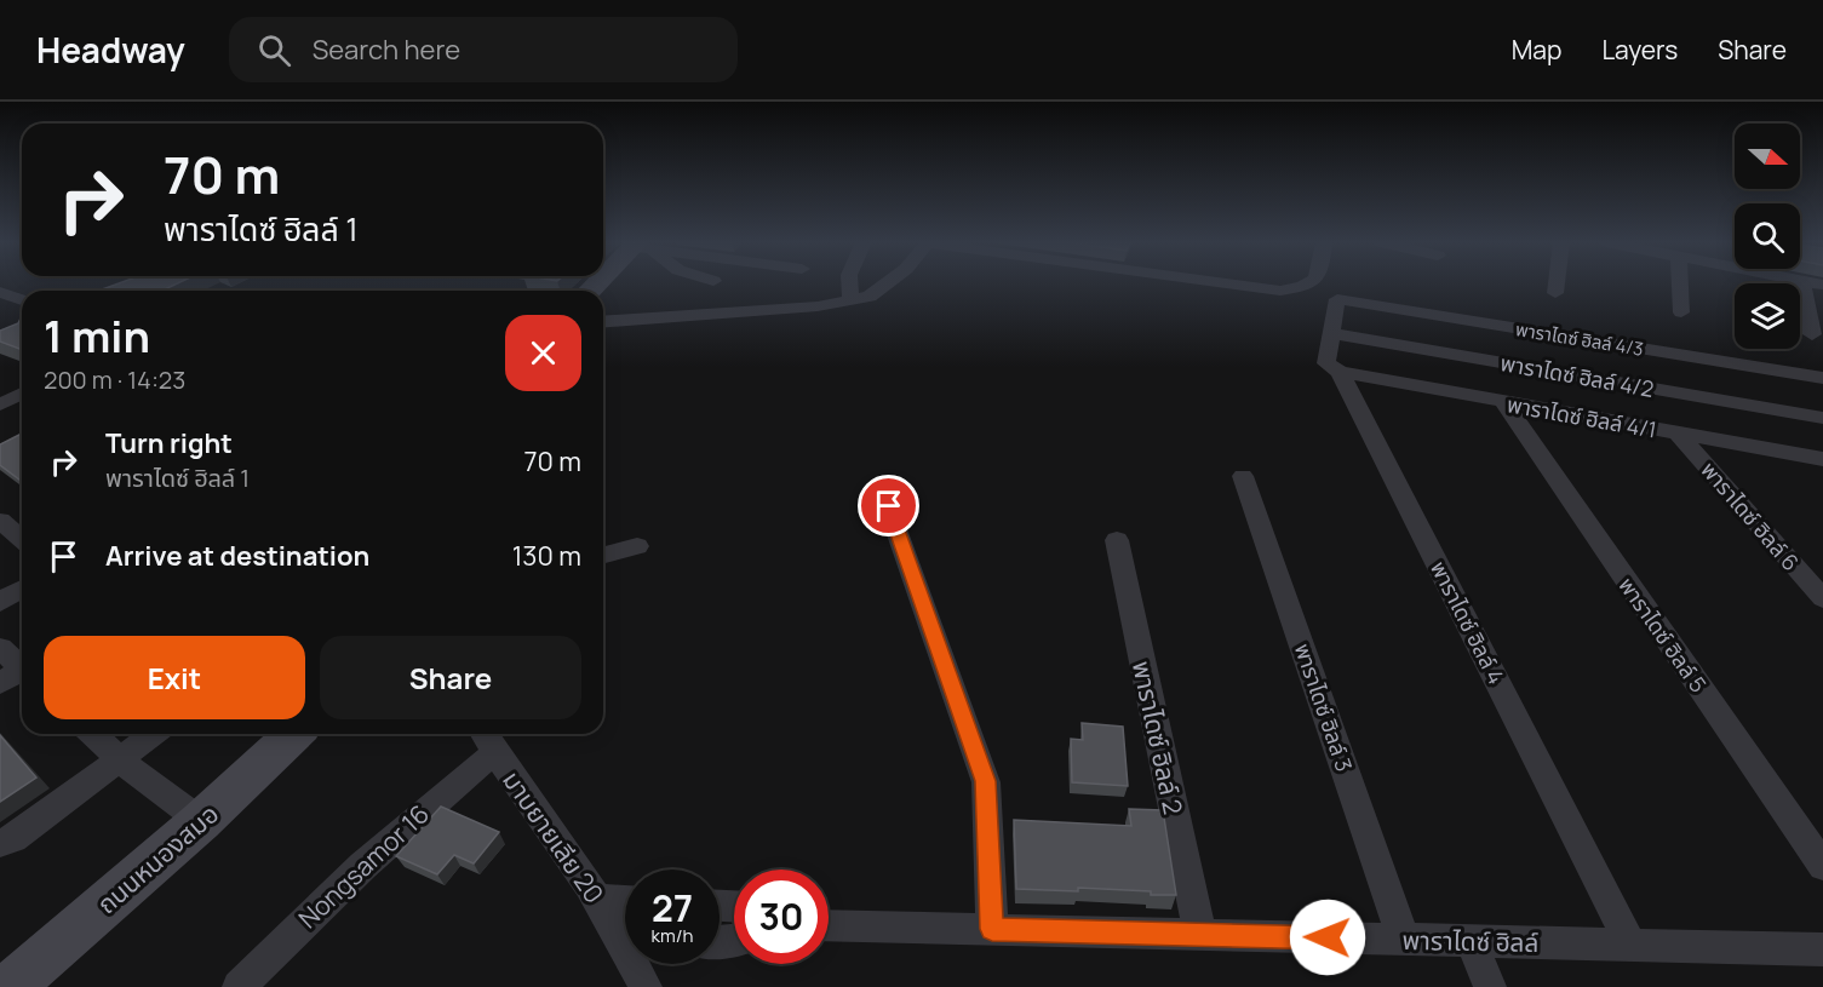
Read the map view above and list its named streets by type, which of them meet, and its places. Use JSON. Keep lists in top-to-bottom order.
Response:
{
  "streets": {
    "street": [
      "พาราไดซ์ ฮิลล์ 4/3",
      "พาราไดซ์ ฮิลล์ 4/2",
      "พาราไดซ์ ฮิลล์ 4/1",
      "พาราไดซ์ ฮิลล์ 6",
      "พาราไดซ์ ฮิลล์ 4",
      "พาราไดซ์ ฮิลล์ 5",
      "พาราไดซ์ ฮิลล์ 3",
      "พาราไดซ์ ฮิลล์ 2",
      "มาบยายเลีย 20",
      "ถนนหนองสมอ",
      "Nongsamor 16",
      "พาราไดซ์ ฮิลล์"
    ]
  },
  "crossings": [
    ["พาราไดซ์ ฮิลล์ 4/3", "พาราไดซ์ ฮิลล์ 4"],
    ["พาราไดซ์ ฮิลล์ 4/2", "พาราไดซ์ ฮิลล์ 4"],
    ["พาราไดซ์ ฮิลล์ 4/1", "พาราไดซ์ ฮิลล์ 6"],
    ["พาราไดซ์ ฮิลล์ 4/1", "พาราไดซ์ ฮิลล์ 4"],
    ["พาราไดซ์ ฮิลล์ 4/1", "พาราไดซ์ ฮิลล์ 5"],
    ["พาราไดซ์ ฮิลล์ 4", "พาราไดซ์ ฮิลล์"],
    ["พาราไดซ์ ฮิลล์ 3", "พาราไดซ์ ฮิลล์"],
    ["พาราไดซ์ ฮิลล์ 2", "พาราไดซ์ ฮิลล์"],
    ["มาบยายเลีย 20", "Nongsamor 16"]
  ],
  "north": "right",
  "page": {
    "header": "Headway",
    "search": "Search here",
    "nav": ["Map", "Layers", "Share"],
    "turn": ["70 m", "พาราไดซ์ ฮิลล์ 1"],
    "heading": ["1 min", "200 m · 14:23"],
    "list": [
      {
        "name": "Turn right",
        "note": "พาราไดซ์ ฮิลล์ 1",
        "value": "70 m"
      },
      {
        "name": "Arrive at destination",
        "value": "130 m"
      }
    ],
    "buttons": ["Exit", "Share"],
    "speed": "27 km/h",
    "limit": "30"
  }
}
